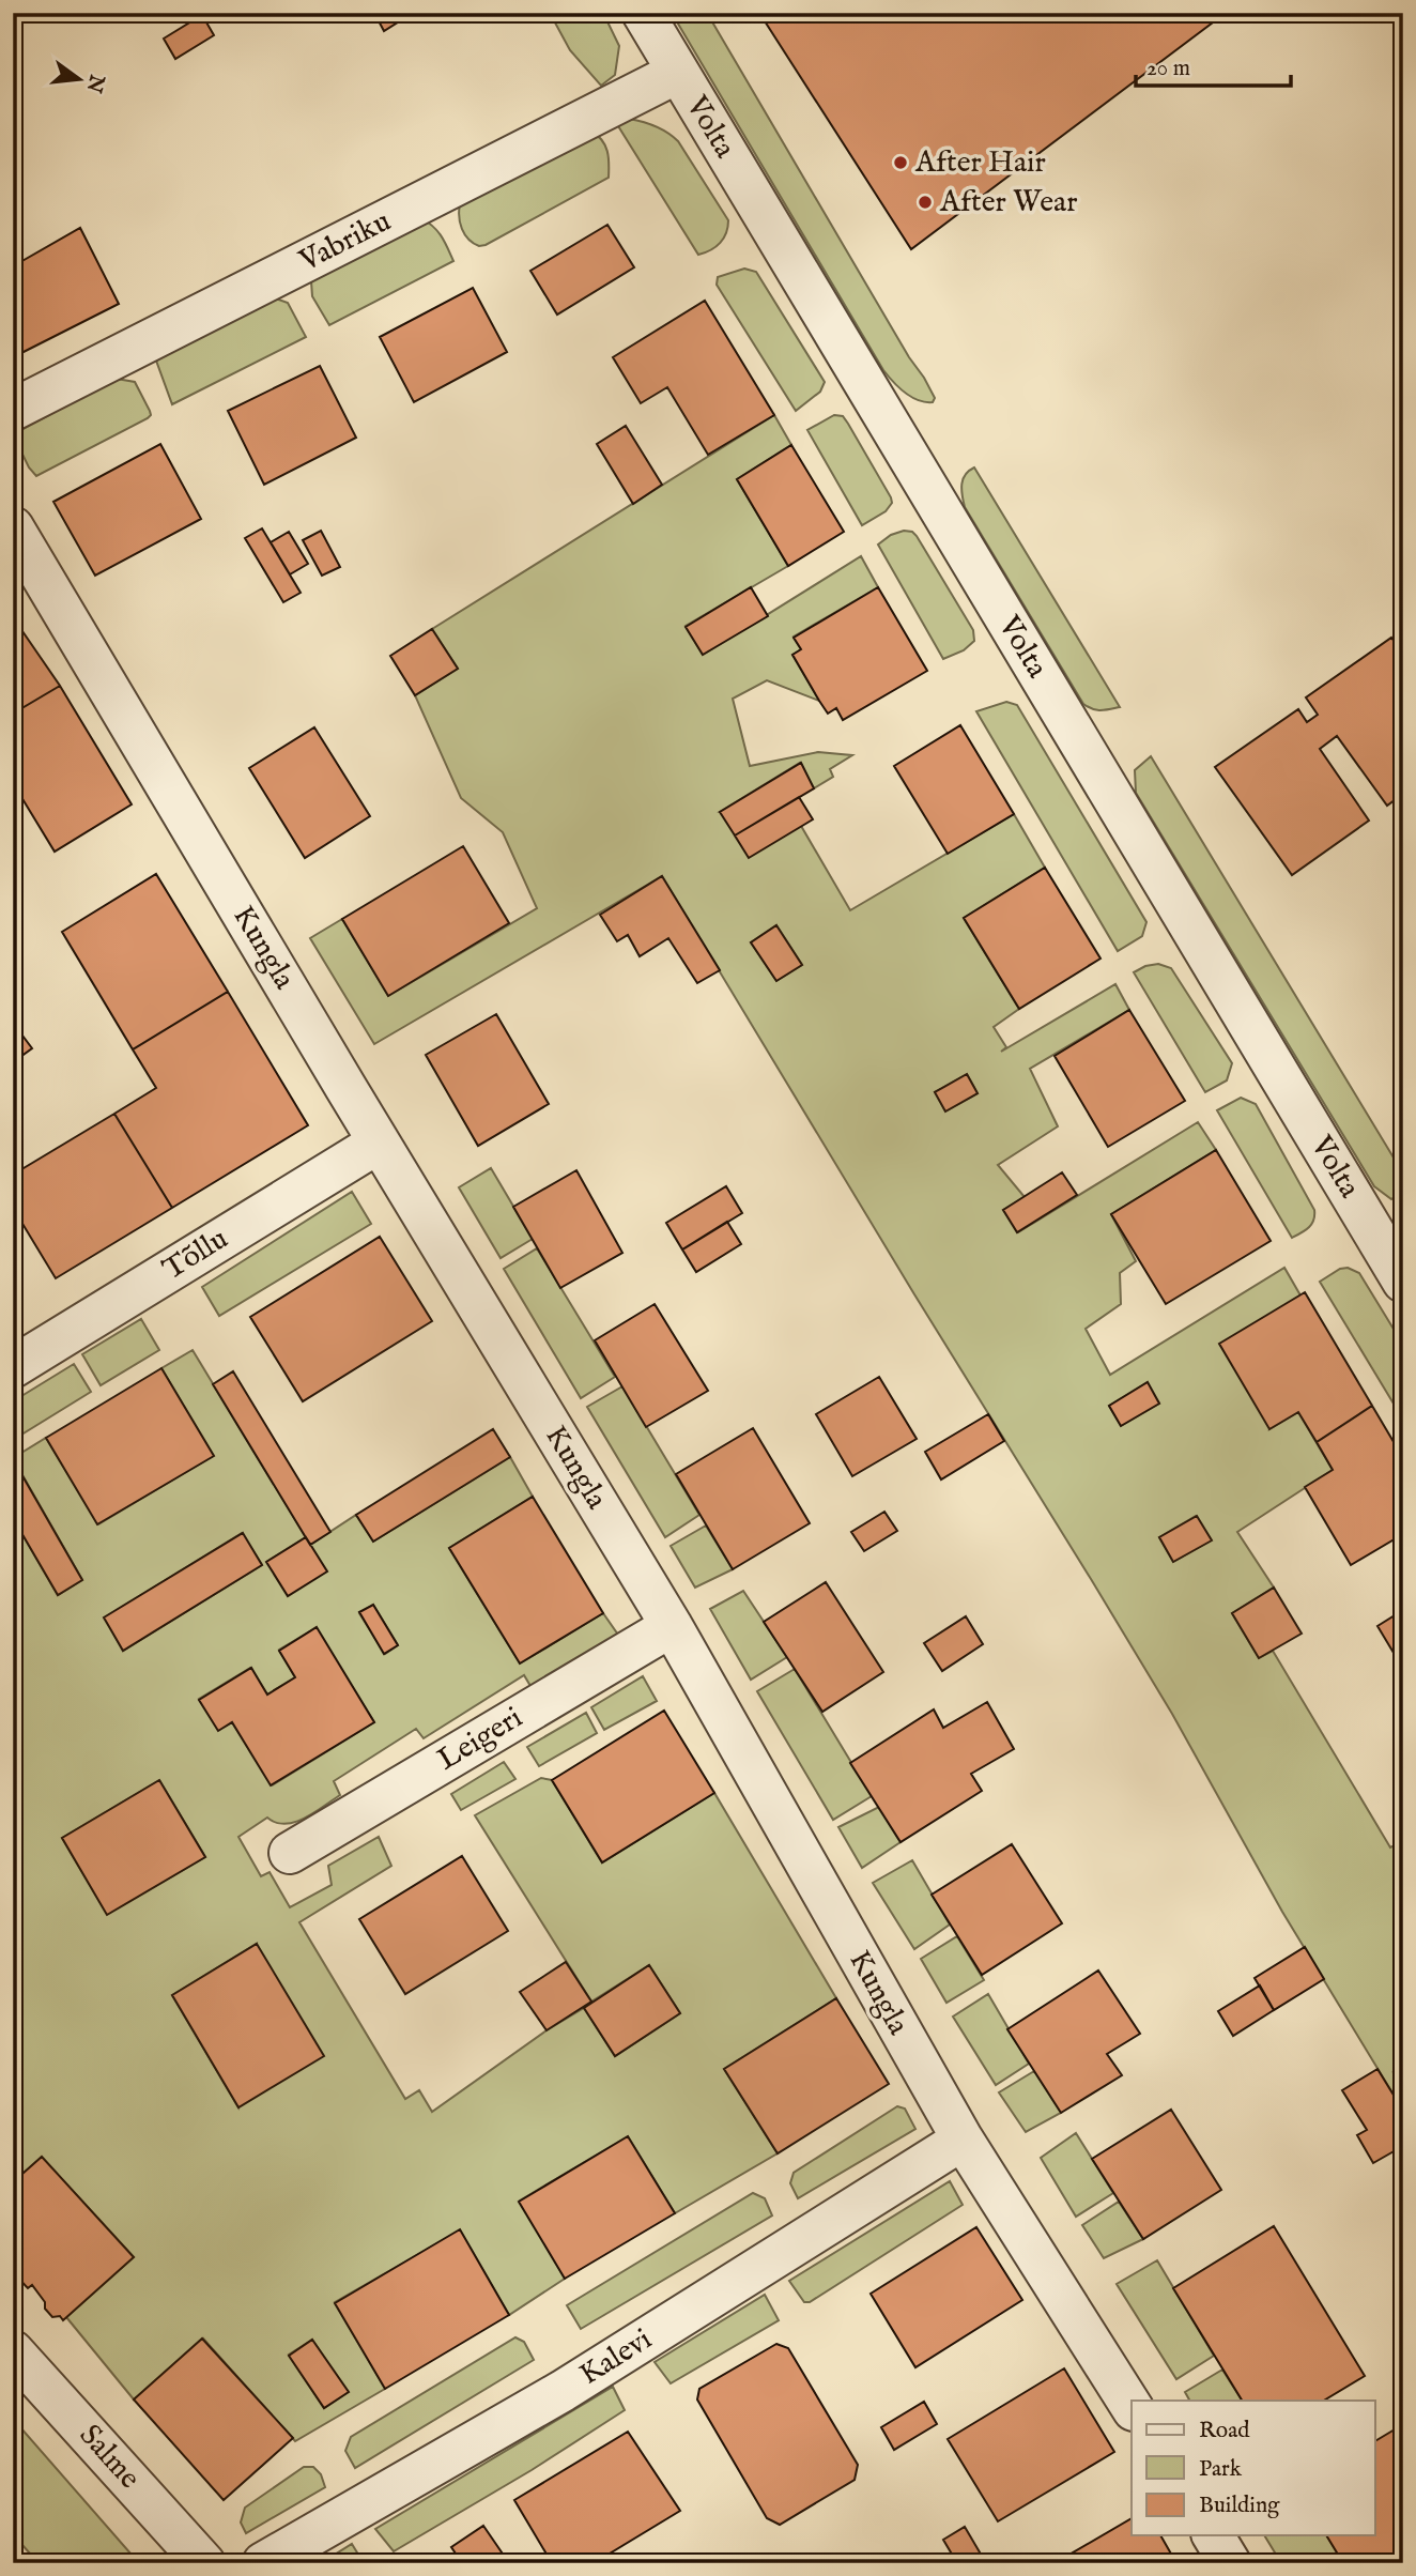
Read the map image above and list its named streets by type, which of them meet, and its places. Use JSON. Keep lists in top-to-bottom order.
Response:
{
  "streets": {
    "street": [
      "Volta",
      "Vabriku",
      "Kungla",
      "Tõllu",
      "Leigeri",
      "Kalevi",
      "Salme"
    ]
  },
  "crossings": [
    ["Volta", "Vabriku"],
    ["Kungla", "Tõllu"],
    ["Kungla", "Leigeri"],
    ["Kungla", "Kalevi"]
  ],
  "places": ["After Hair", "After Wear"],
  "legend": ["Road", "Park", "Building"],
  "scale_bar": "20 m",
  "north": "right"
}
